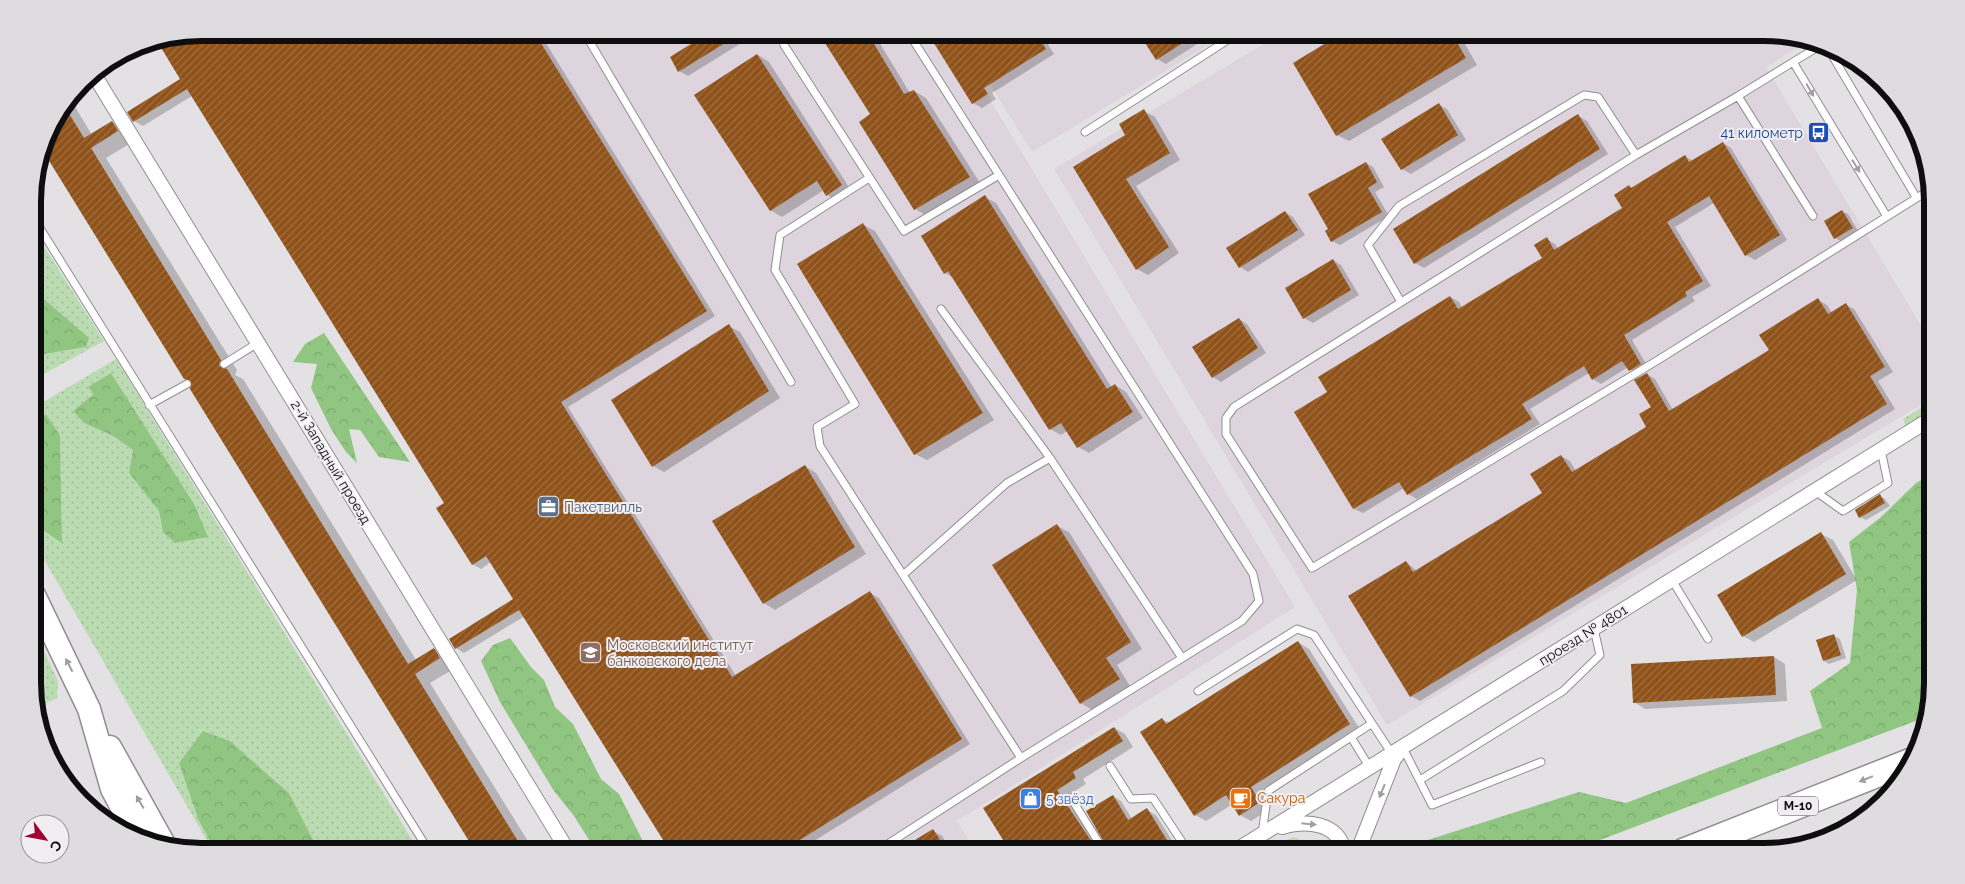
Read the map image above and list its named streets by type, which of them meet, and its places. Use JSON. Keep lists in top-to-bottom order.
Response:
{
  "streets": {
    "highway": ["М-10"],
    "street": ["2-й Западный проезд", "проезд № 4801"]
  },
  "places": {
    "bus stop": ["41 километр"],
    "office": ["Пакетвилль"],
    "school or university": ["Московский институт банковского дела"],
    "cafe": ["Сакура"],
    "shop": ["5 звёзд"]
  },
  "north": "bottom right"
}
